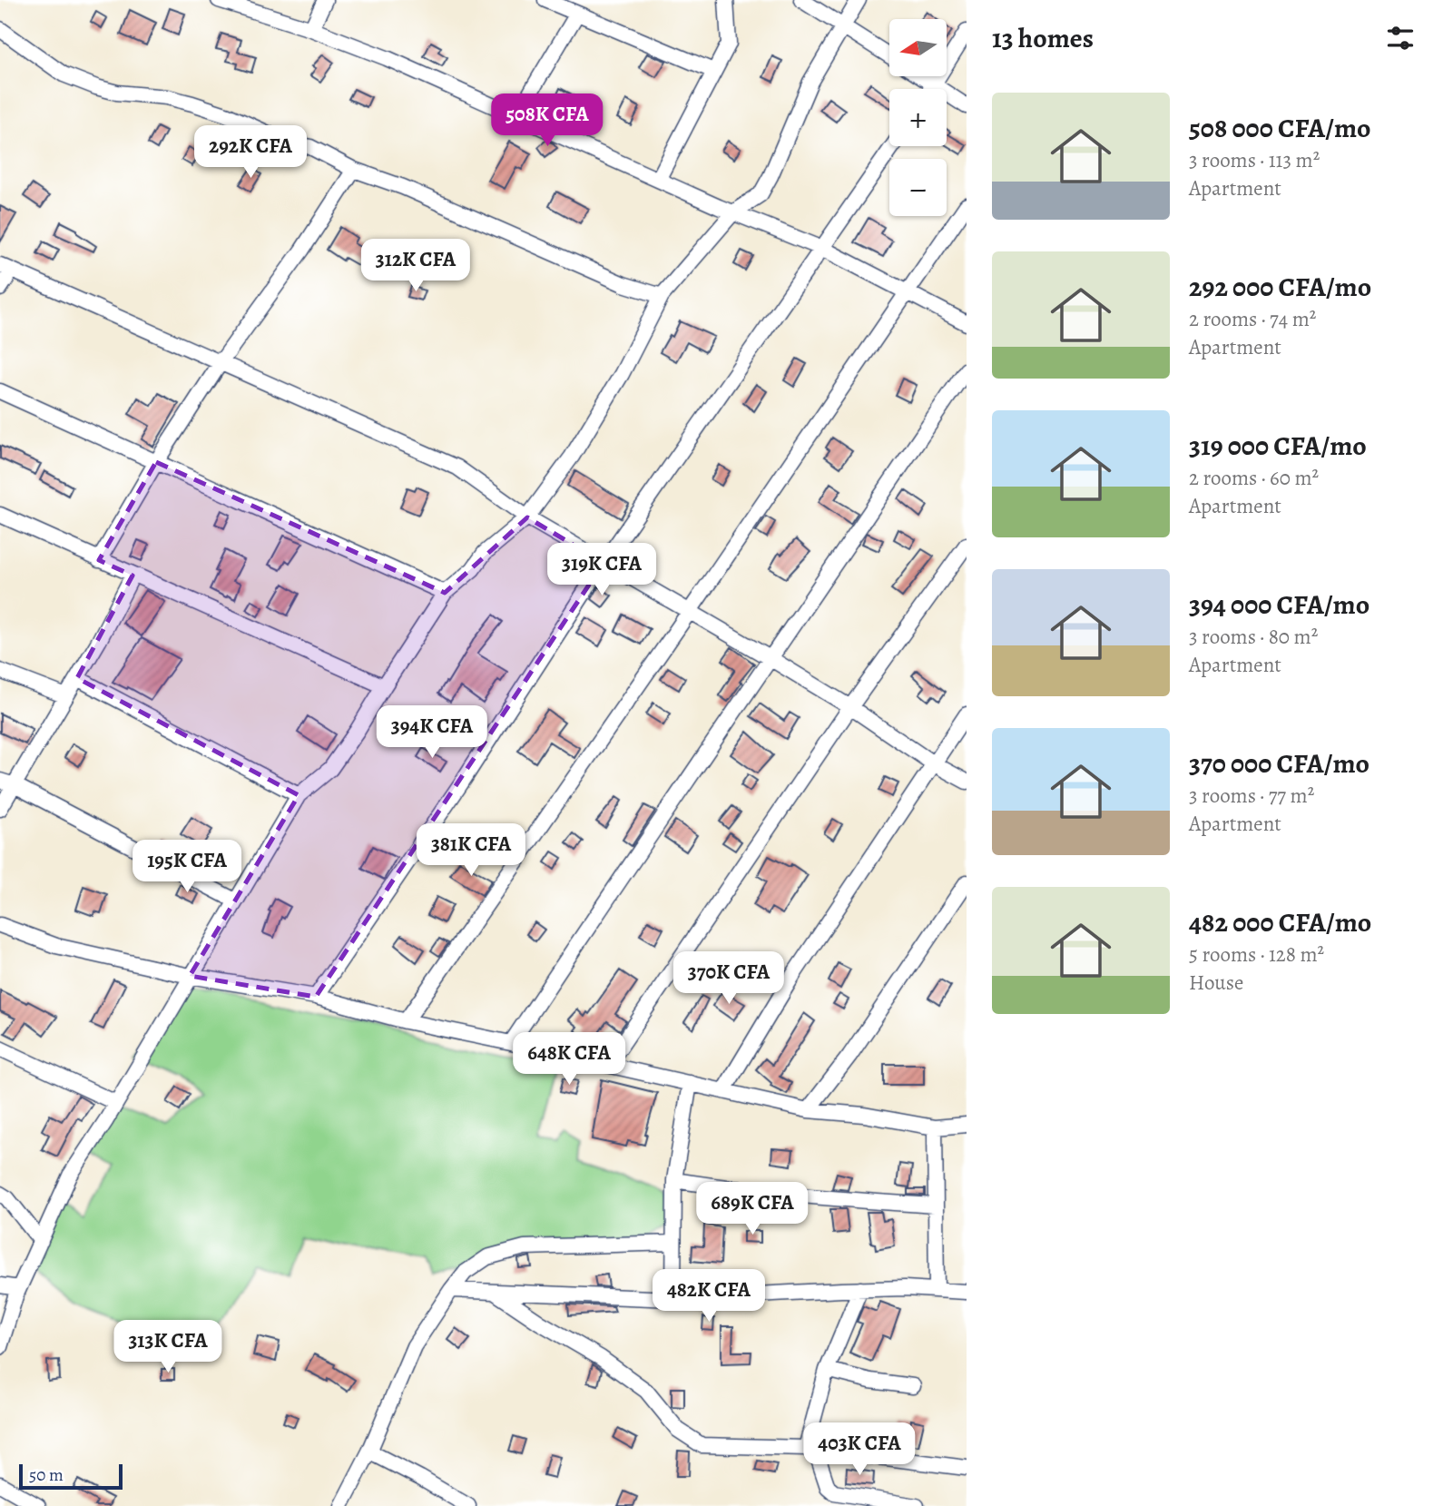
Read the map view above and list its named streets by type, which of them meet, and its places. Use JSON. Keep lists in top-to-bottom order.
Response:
{
  "scale_bar": "50 m",
  "north": "left",
  "page": {
    "heading": "13 homes",
    "map_buttons": ["+", "−"],
    "list": [
      {
        "name": "508 000 CFA/mo",
        "note": "3 rooms · 113 m² · Apartment"
      },
      {
        "name": "292 000 CFA/mo",
        "note": "2 rooms · 74 m² · Apartment"
      },
      {
        "name": "319 000 CFA/mo",
        "note": "2 rooms · 60 m² · Apartment"
      },
      {
        "name": "394 000 CFA/mo",
        "note": "3 rooms · 80 m² · Apartment"
      },
      {
        "name": "370 000 CFA/mo",
        "note": "3 rooms · 77 m² · Apartment"
      },
      {
        "name": "482 000 CFA/mo",
        "note": "5 rooms · 128 m² · House"
      }
    ],
    "price": [
      "508K CFA",
      "292K CFA",
      "312K CFA",
      "319K CFA",
      "394K CFA",
      "381K CFA",
      "195K CFA",
      "370K CFA",
      "648K CFA",
      "689K CFA",
      "482K CFA",
      "313K CFA",
      "403K CFA"
    ],
    "scale": "50 m"
  }
}
